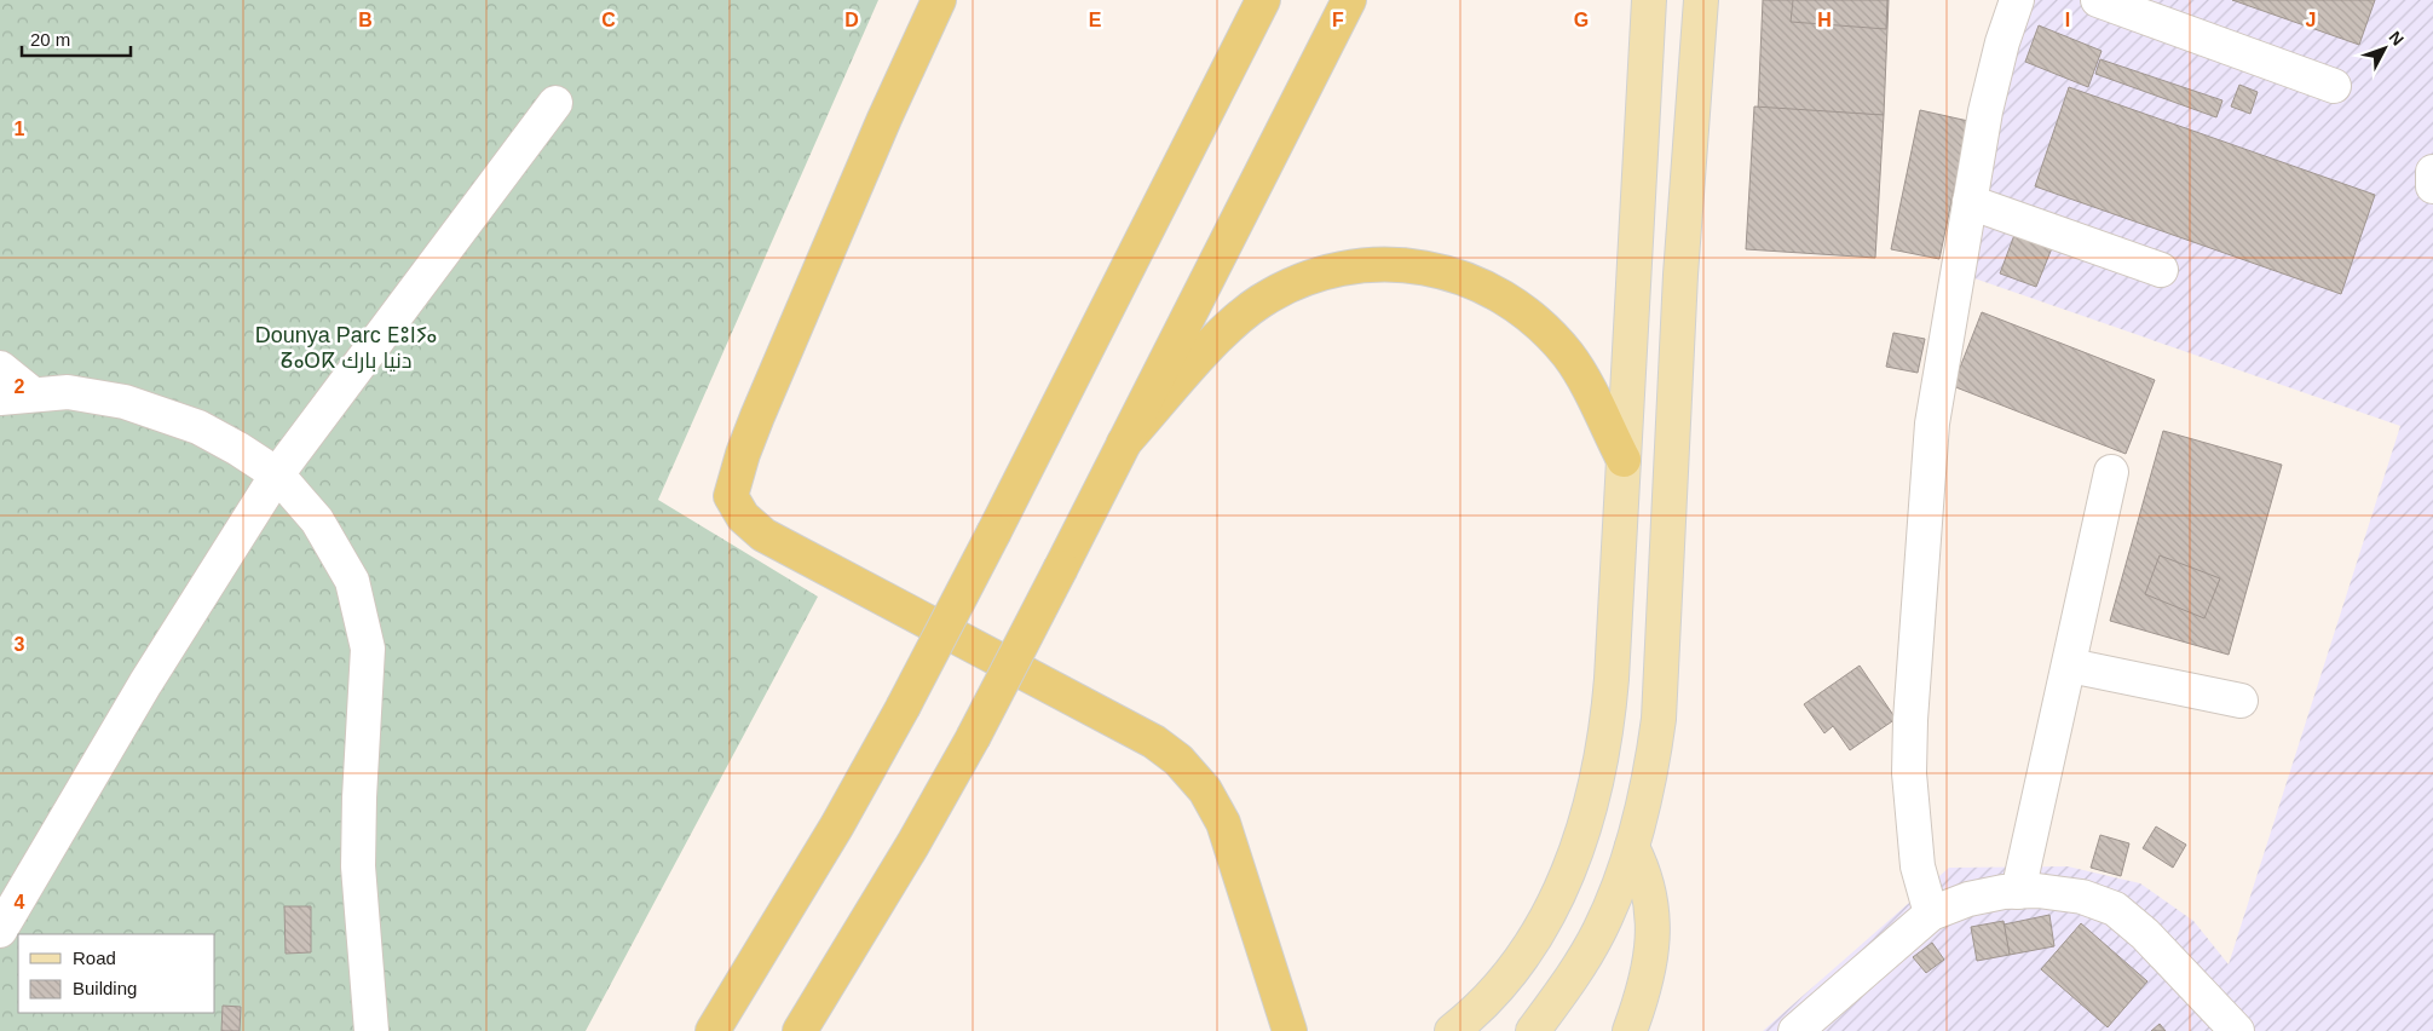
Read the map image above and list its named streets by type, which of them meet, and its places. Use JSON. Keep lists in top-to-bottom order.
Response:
{
  "parks": ["Dounya Parc ⴹⵓⵏⵢⴰ ⵒⴰⵔⴽ دنيا بارك"],
  "legend": ["Road", "Building"],
  "scale_bar": "20 m",
  "north": "top right",
  "grid": {
    "columns": [
      "B",
      "C",
      "D",
      "E",
      "F",
      "G",
      "H",
      "I",
      "J"
    ],
    "rows": [
      "1",
      "2",
      "3",
      "4"
    ]
  }
}
